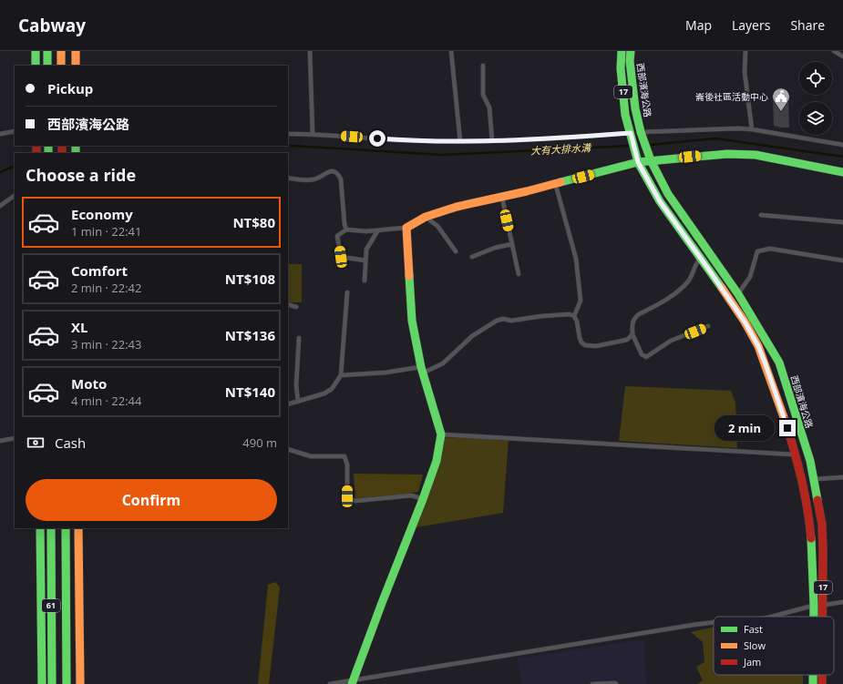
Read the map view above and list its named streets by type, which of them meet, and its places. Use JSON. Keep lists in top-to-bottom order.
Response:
{
  "streets": {
    "main road": ["西部濱海公路", "17", "61"]
  },
  "crossings": [
    ["西部濱海公路", "17"]
  ],
  "water": ["大有大排水溝"],
  "places": {
    "public building": ["崙後社區活動中心"]
  },
  "legend": ["Fast", "Slow", "Jam"],
  "page": {
    "header": "Cabway",
    "nav": ["Map", "Layers", "Share"],
    "banner": ["Pickup", "西部濱海公路"],
    "heading": "Choose a ride",
    "list": [
      {
        "name": "Economy",
        "note": "1 min · 22:41",
        "value": "NT$80"
      },
      {
        "name": "Comfort",
        "note": "2 min · 22:42",
        "value": "NT$108"
      },
      {
        "name": "XL",
        "note": "3 min · 22:43",
        "value": "NT$136"
      },
      {
        "name": "Moto",
        "note": "4 min · 22:44",
        "value": "NT$140"
      }
    ],
    "bubble": "2 min",
    "pay": ["Cash", "490 m"],
    "buttons": "Confirm"
  }
}
